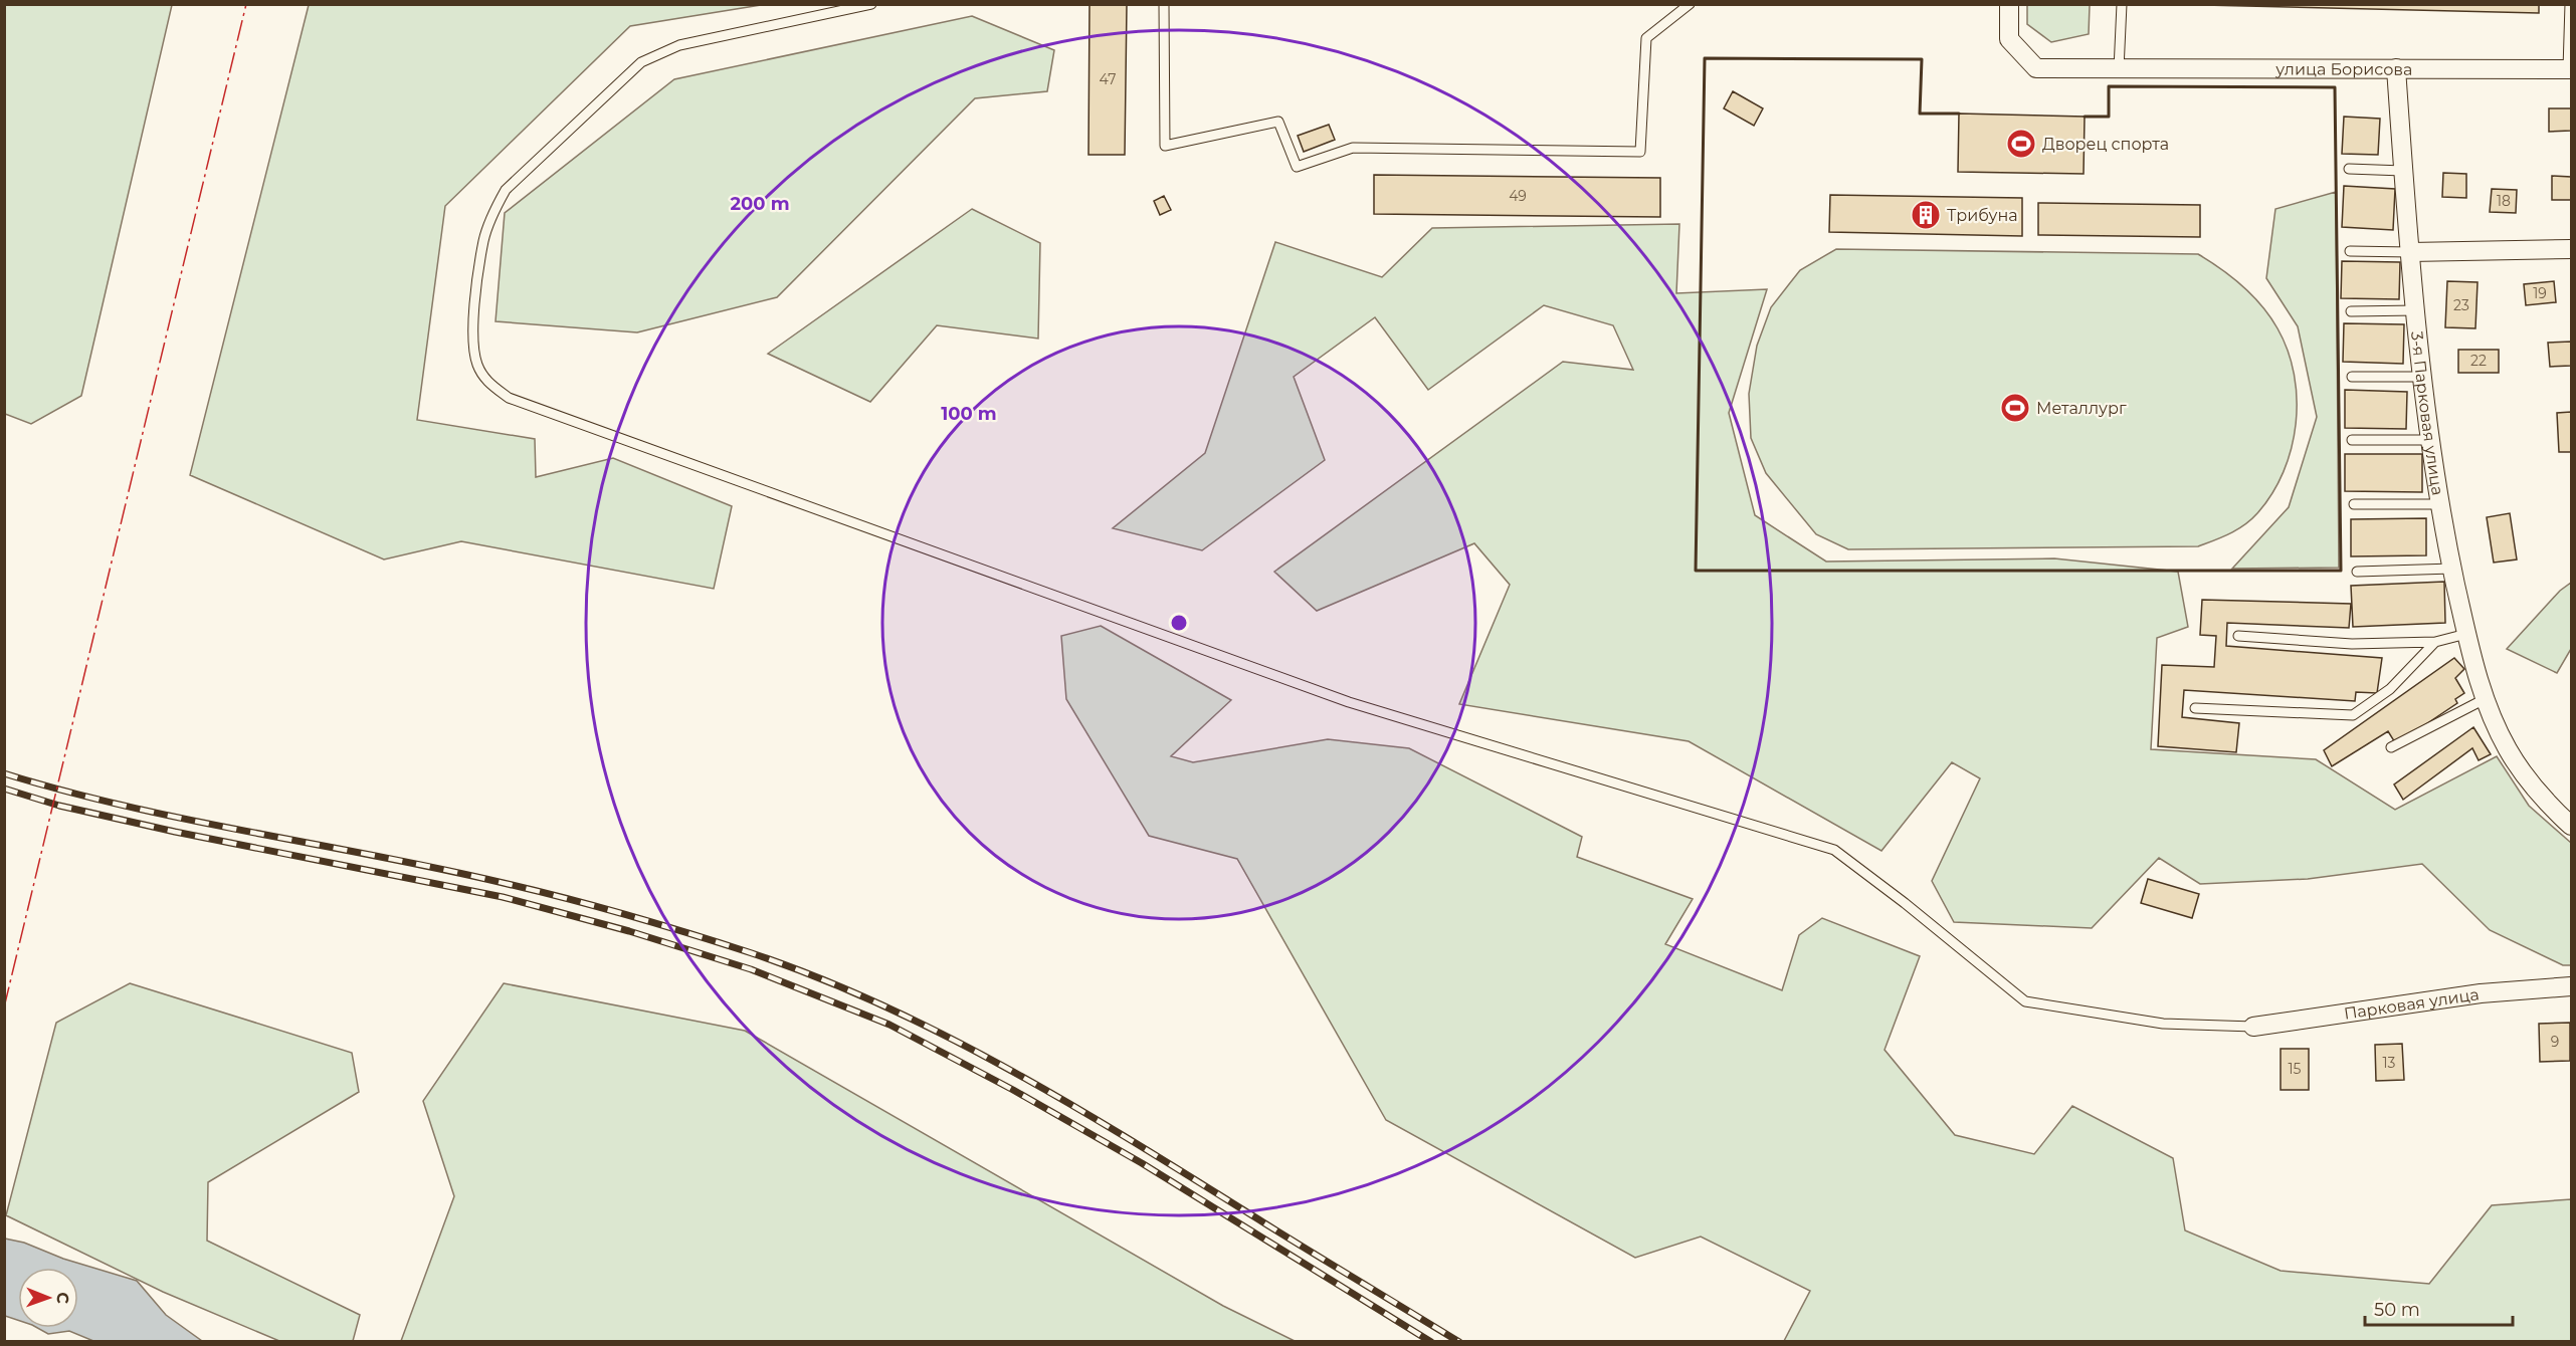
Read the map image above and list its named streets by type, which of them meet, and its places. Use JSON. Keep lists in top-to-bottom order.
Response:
{
  "streets": {
    "street": ["улица Борисова", "3-я Парковая улица", "Парковая улица"]
  },
  "crossings": [
    ["улица Борисова", "3-я Парковая улица"]
  ],
  "places": {
    "sports": ["Дворец спорта", "Металлург"],
    "building": ["Трибуна"]
  },
  "house_numbers": [
    "47",
    "49",
    "18",
    "19",
    "23",
    "22",
    "9",
    "13",
    "15"
  ],
  "scale_bar": "50 m",
  "north": "right",
  "rings": ["200 m", "100 m"]
}
